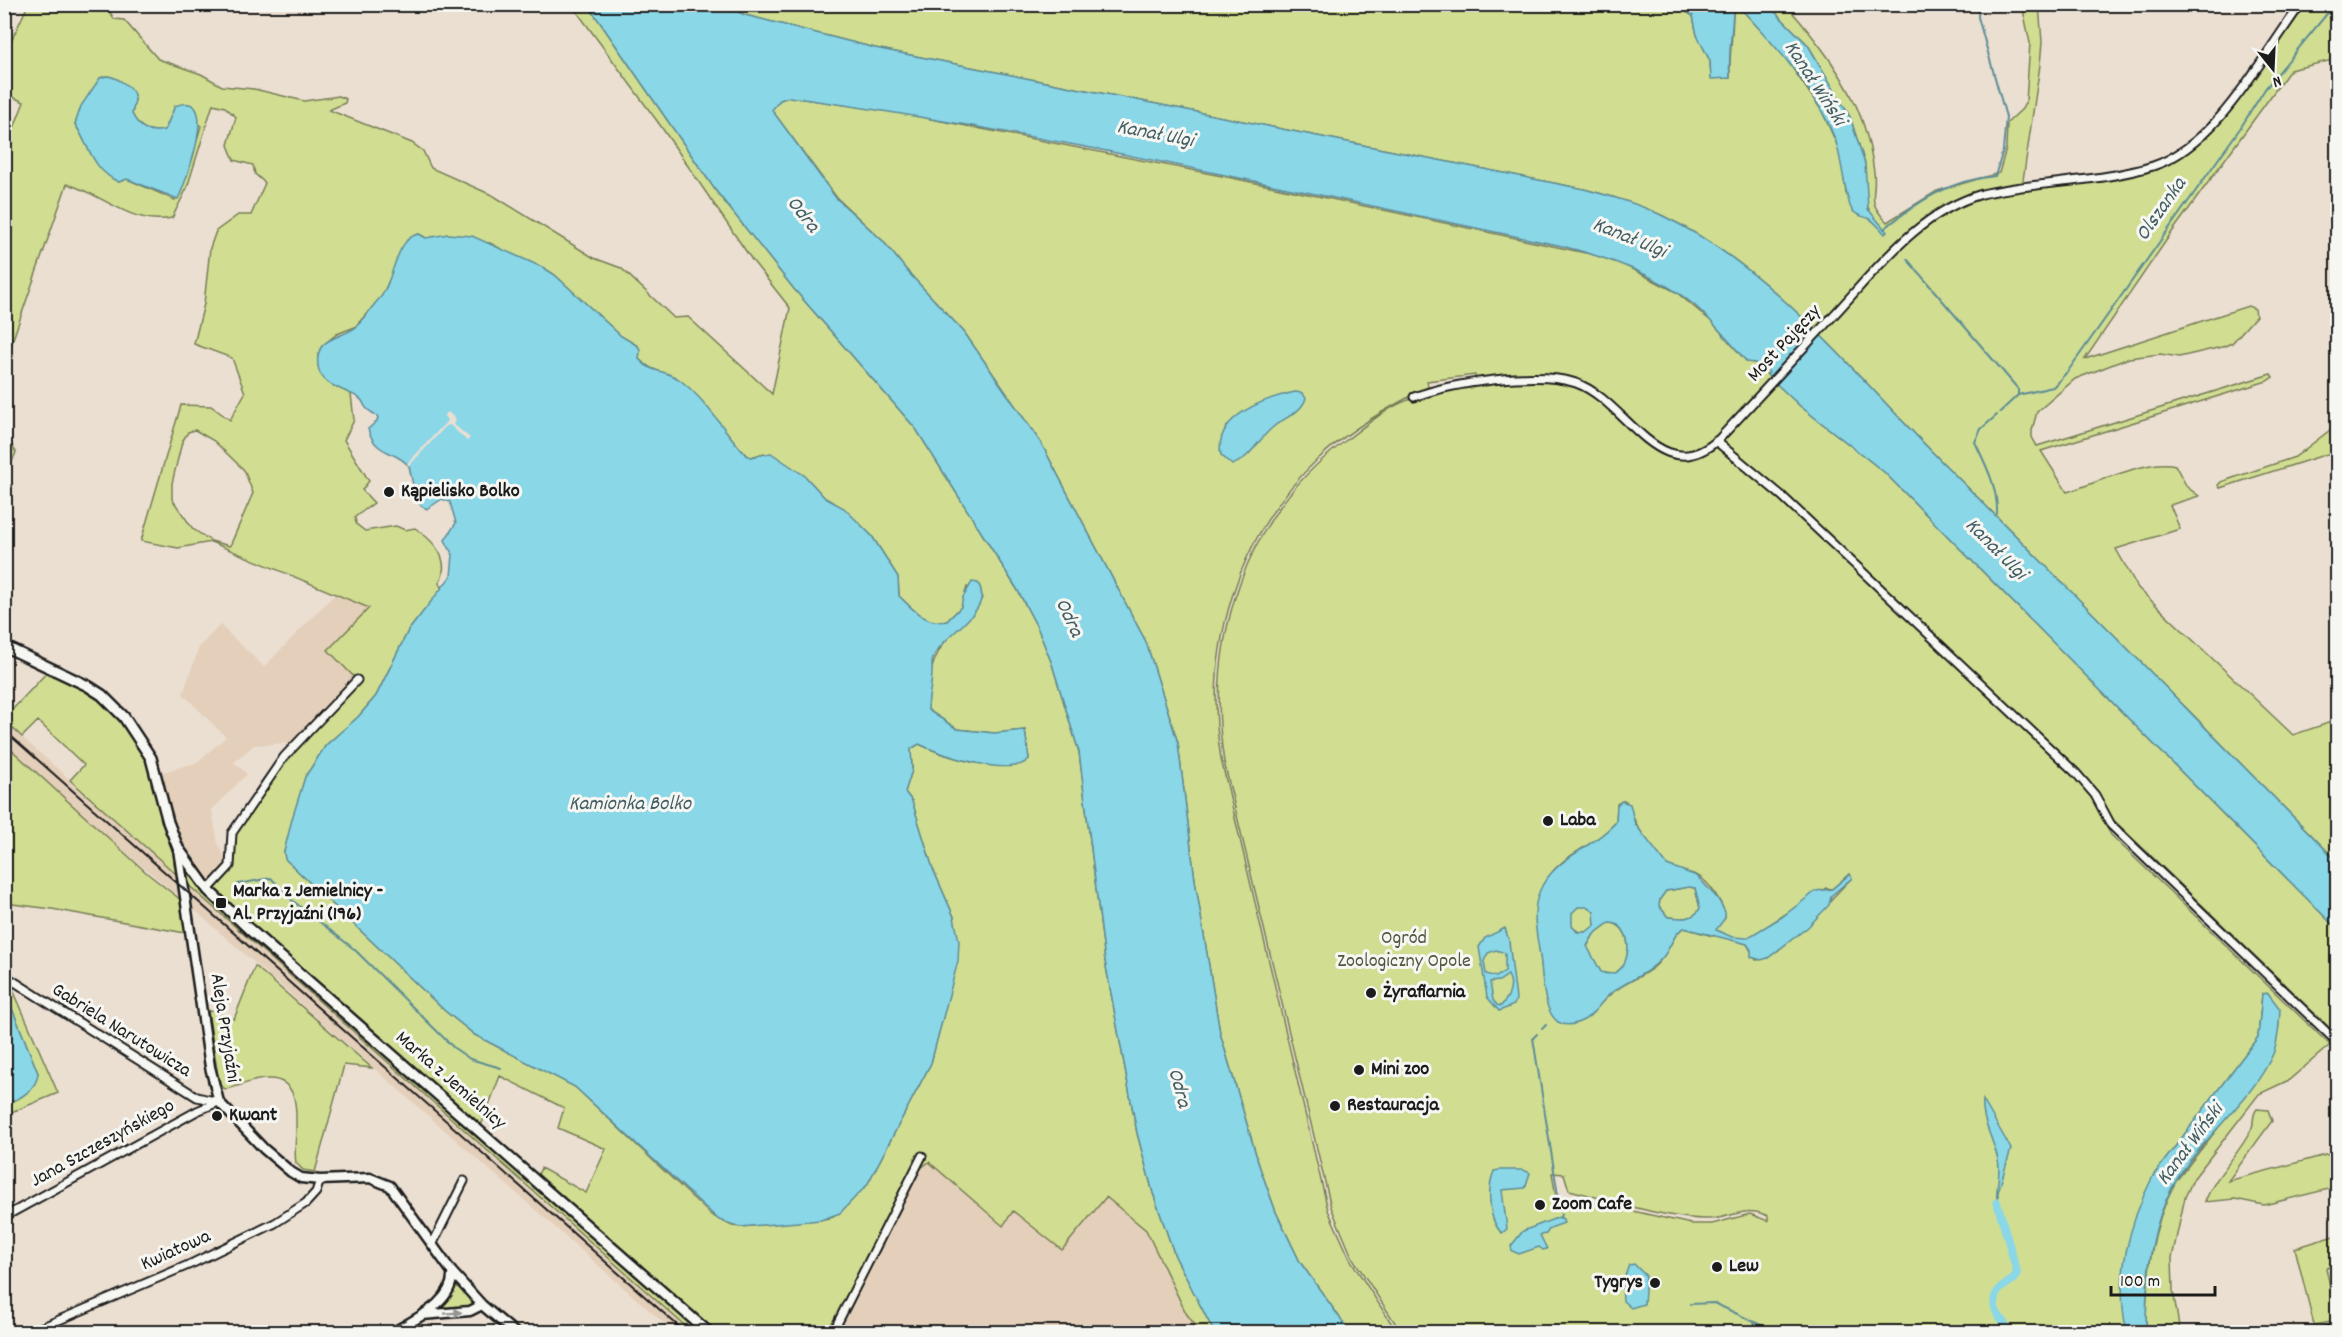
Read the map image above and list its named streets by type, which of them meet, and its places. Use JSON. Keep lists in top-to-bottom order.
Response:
{
  "streets": {
    "main road": ["Aleja Przyjaźni", "Marka z Jemielnicy"],
    "street": [
      "Most Pajęczy",
      "Gabriela Narutowicza",
      "Jana Szczeszyńskiego",
      "Kwiatowa"
    ]
  },
  "crossings": [
    ["Aleja Przyjaźni", "Gabriela Narutowicza"],
    ["Aleja Przyjaźni", "Marka z Jemielnicy"],
    ["Aleja Przyjaźni", "Jana Szczeszyńskiego"],
    ["Aleja Przyjaźni", "Kwiatowa"],
    ["Gabriela Narutowicza", "Jana Szczeszyńskiego"]
  ],
  "water": [
    "Kanał Wiński",
    "Kanał Ulgi",
    "Olszanka",
    "Odra",
    "Kamionka Bolko"
  ],
  "parks": ["Ogród Zoologiczny Opole"],
  "places": {
    "other": [
      "Kąpielisko Bolko",
      "Laba",
      "Żyrafiarnia",
      "Mini zoo",
      "Restauracja",
      "Kwant",
      "Zoom Cafe",
      "Lew",
      "Tygrys"
    ],
    "transit": ["Marka z Jemielnicy - Al. Przyjaźni (196)"]
  },
  "scale_bar": "100 m",
  "north": "bottom"
}
